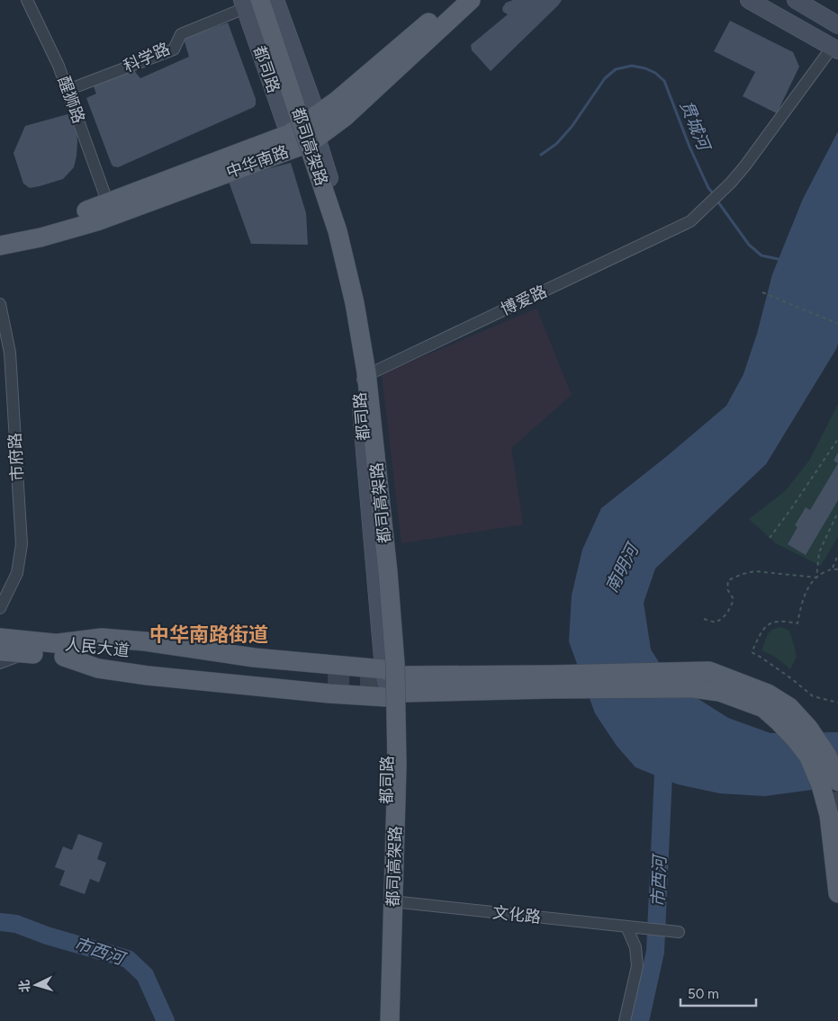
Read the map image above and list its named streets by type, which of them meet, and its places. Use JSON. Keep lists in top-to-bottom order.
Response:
{
  "streets": {
    "main road": [
      "都司路",
      "都司高架路",
      "中华南路",
      "人民大道"
    ],
    "street": [
      "科学路",
      "醒狮路",
      "博爱路",
      "市府路",
      "文化路"
    ]
  },
  "crossings": [
    ["科学路", "都司路"],
    ["科学路", "醒狮路"],
    ["科学路", "都司高架路"],
    ["都司路", "都司高架路"],
    ["都司路", "中华南路"],
    ["都司路", "博爱路"],
    ["都司路", "文化路"],
    ["醒狮路", "中华南路"]
  ],
  "districts": ["中华南路街道"],
  "water": ["贯城河", "南明河", "市西河"],
  "scale_bar": "50 m",
  "north": "left"
}
